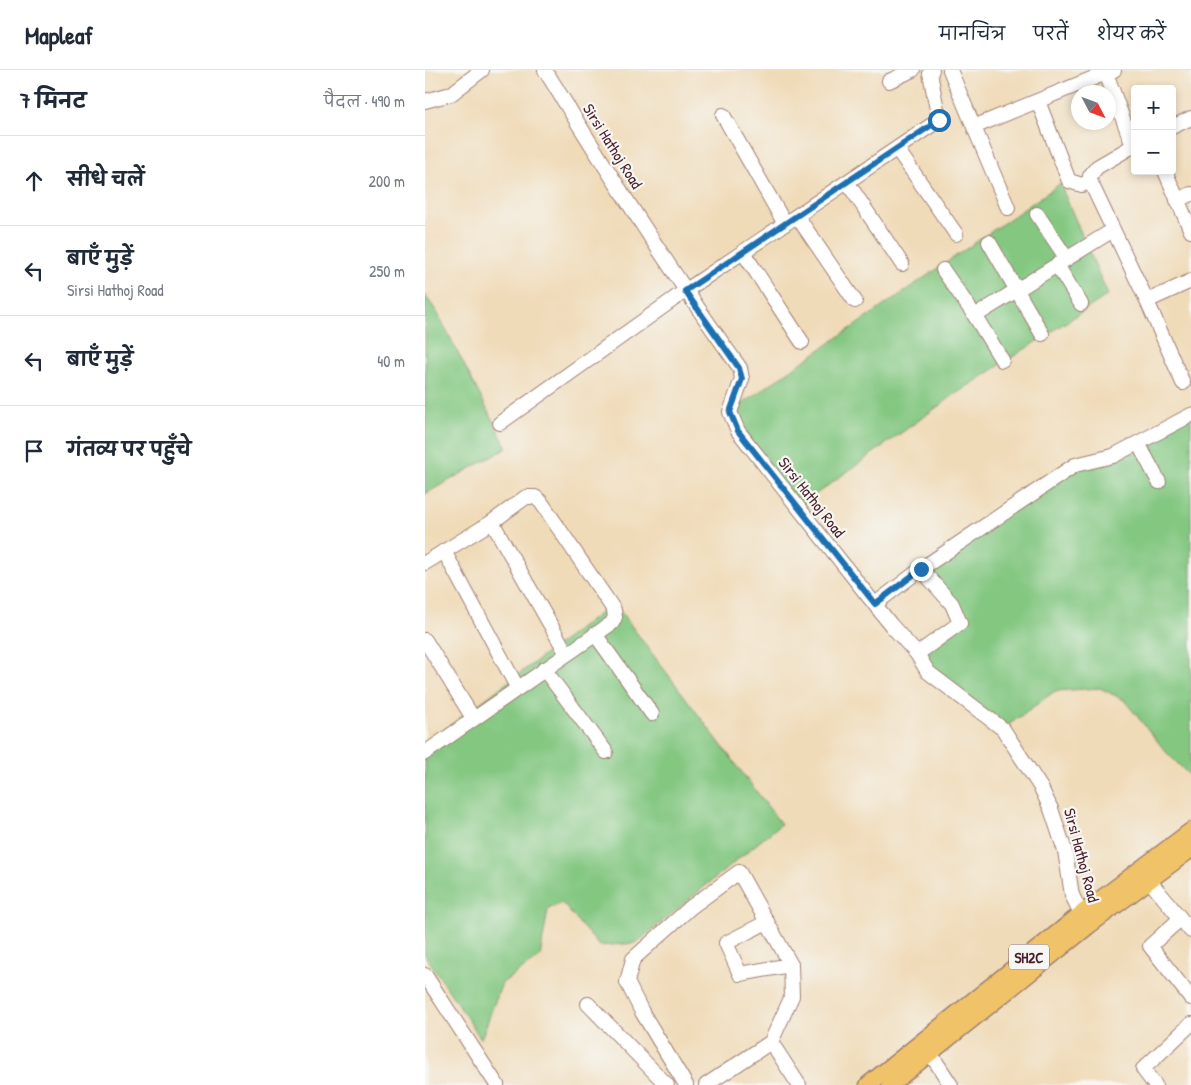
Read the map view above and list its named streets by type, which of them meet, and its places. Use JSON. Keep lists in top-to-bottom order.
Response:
{
  "streets": {
    "main road": ["SH2C"],
    "street": ["Sirsi Hathoj Road"]
  },
  "crossings": [
    ["Sirsi Hathoj Road", "SH2C"]
  ],
  "north": "bottom right",
  "page": {
    "header": "Mapleaf",
    "nav": ["मानचित्र", "परतें", "शेयर करें"],
    "heading": ["7 मिनट", "पैदल · 490 m"],
    "map_buttons": ["+", "−"],
    "list": [
      ["सीधे चलें", "200 m"],
      ["बाएँ मुड़ें", "Sirsi Hathoj Road", "250 m"],
      ["बाएँ मुड़ें", "40 m"],
      "गंतव्य पर पहुँचे"
    ]
  }
}
